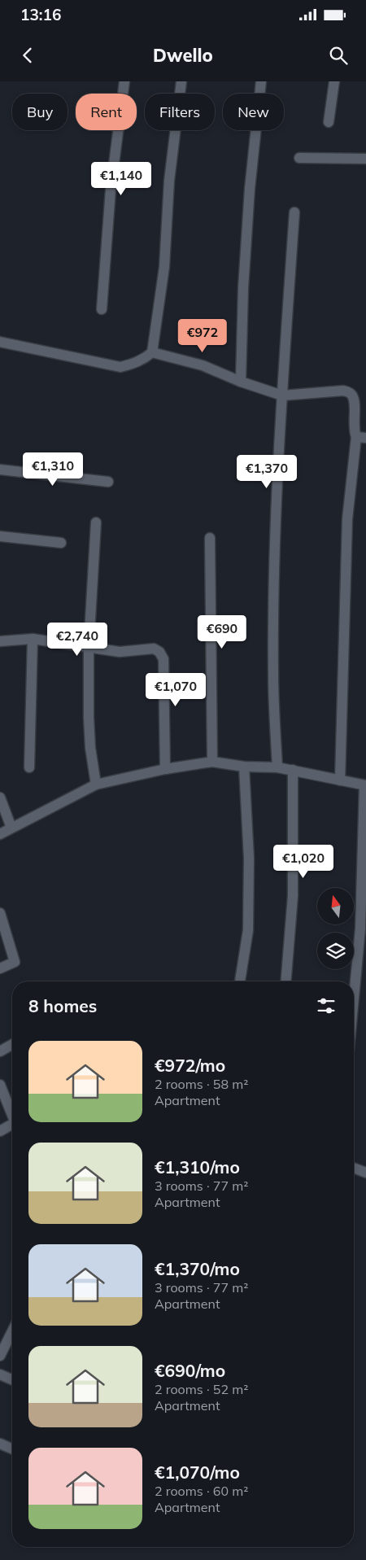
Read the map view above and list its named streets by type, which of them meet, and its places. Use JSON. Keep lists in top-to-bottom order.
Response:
{
  "north": "top",
  "page": {
    "status": "13:16",
    "header": "Dwello",
    "chip": [
      "Buy",
      "Rent",
      "Filters",
      "New"
    ],
    "price": [
      "€1,140",
      "€972",
      "€1,310",
      "€1,370",
      "€690",
      "€2,740",
      "€1,070",
      "€1,020"
    ],
    "heading": "8 homes",
    "list": [
      {
        "name": "€972/mo",
        "note": "2 rooms · 58 m² · Apartment"
      },
      {
        "name": "€1,310/mo",
        "note": "3 rooms · 77 m² · Apartment"
      },
      {
        "name": "€1,370/mo",
        "note": "3 rooms · 77 m² · Apartment"
      },
      {
        "name": "€690/mo",
        "note": "2 rooms · 52 m² · Apartment"
      },
      {
        "name": "€1,070/mo",
        "note": "2 rooms · 60 m² · Apartment"
      }
    ]
  }
}
